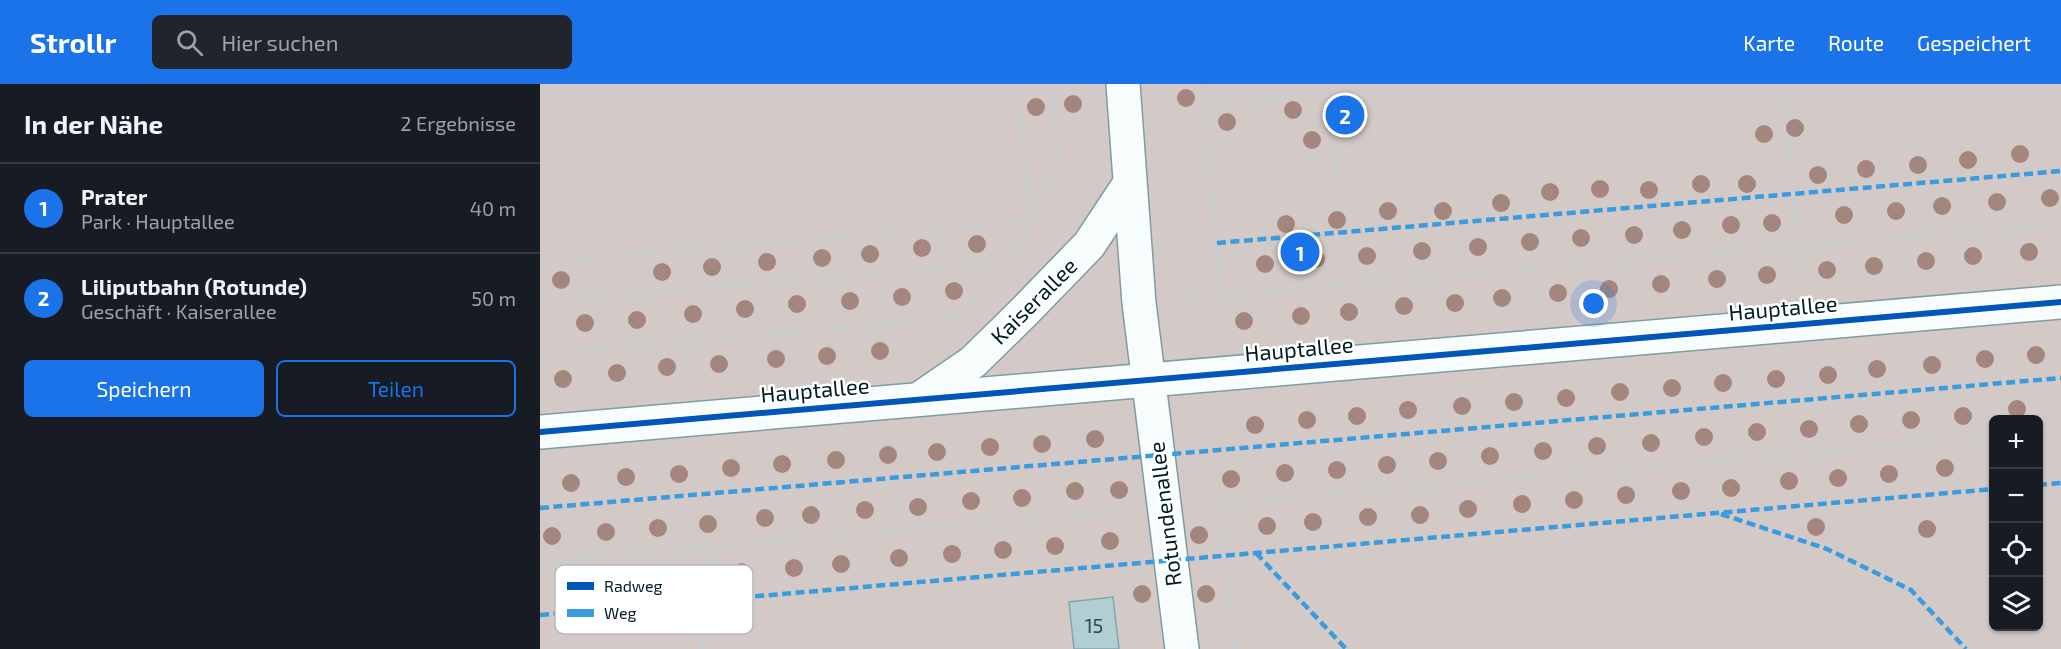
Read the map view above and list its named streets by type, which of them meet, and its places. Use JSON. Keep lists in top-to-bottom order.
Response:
{
  "streets": {
    "street": ["Kaiserallee", "Hauptallee", "Rotundenallee"]
  },
  "crossings": [
    ["Kaiserallee", "Hauptallee"],
    ["Hauptallee", "Rotundenallee"]
  ],
  "house_numbers": ["15"],
  "legend": ["Radweg", "Weg"],
  "page": {
    "header": "Strollr",
    "search": "Hier suchen",
    "nav": ["Karte", "Route", "Gespeichert"],
    "heading": ["In der Nähe", "2 Ergebnisse"],
    "pins": ["2", "1"],
    "list": [
      {
        "mark": "1",
        "name": "Prater",
        "note": "Park · Hauptallee",
        "value": "40 m"
      },
      {
        "mark": "2",
        "name": "Liliputbahn (Rotunde)",
        "note": "Geschäft · Kaiserallee",
        "value": "50 m"
      }
    ],
    "buttons": ["Speichern", "Teilen"],
    "map_buttons": ["+", "−"]
  }
}
